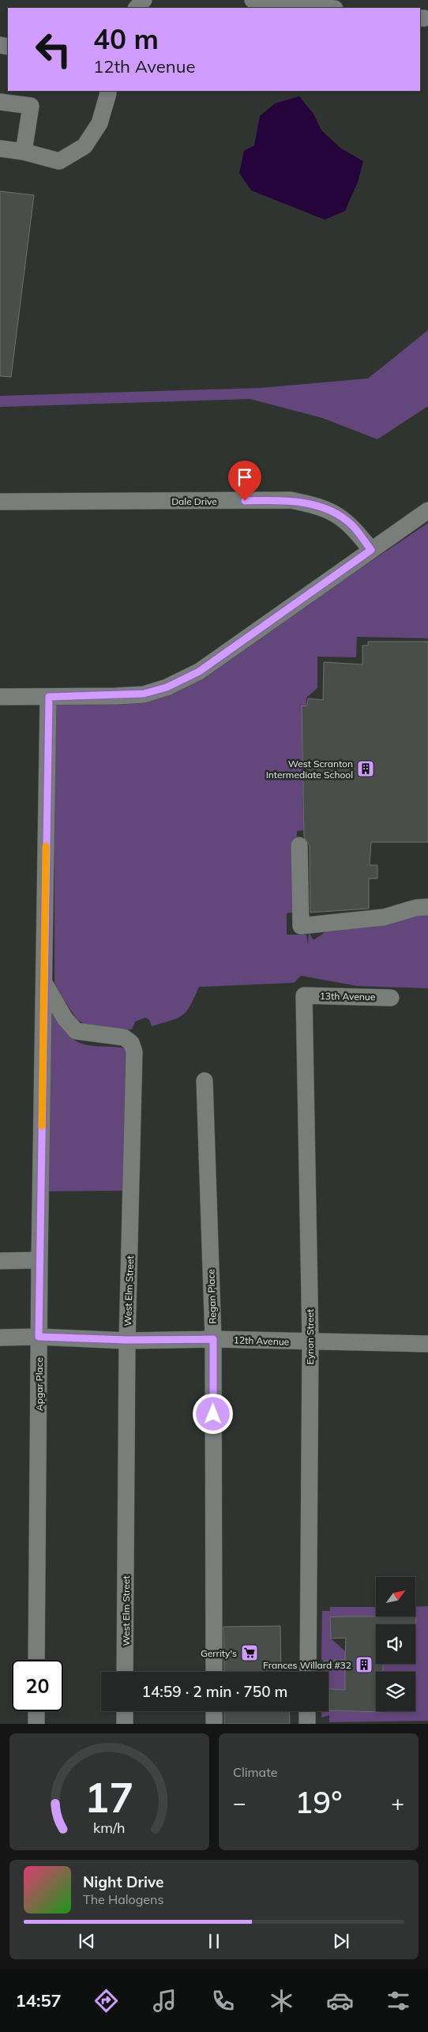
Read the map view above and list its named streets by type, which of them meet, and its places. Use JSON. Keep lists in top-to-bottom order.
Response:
{
  "streets": {
    "street": [
      "Dale Drive",
      "13th Avenue",
      "West Elm Street",
      "Regan Place",
      "Eynon Street",
      "12th Avenue",
      "Apgar Place"
    ]
  },
  "crossings": [
    ["13th Avenue", "Eynon Street"],
    ["West Elm Street", "12th Avenue"],
    ["West Elm Street", "Apgar Place"],
    ["Regan Place", "12th Avenue"],
    ["Eynon Street", "12th Avenue"],
    ["12th Avenue", "Apgar Place"]
  ],
  "places": {
    "building": ["West Scranton Intermediate School", "Frances Willard #32"],
    "supermarket": ["Gerrity's"]
  },
  "north": "top right",
  "page": {
    "turn": ["40 m", "12th Avenue"],
    "limit": "20",
    "trip": "14:59 · 2 min · 750 m",
    "tile": "Climate",
    "heat": ["−", "19°", "+"],
    "song": ["Night Drive", "The Halogens"],
    "tabs": "14:57",
    "gauge": ["17", "km/h"]
  }
}
